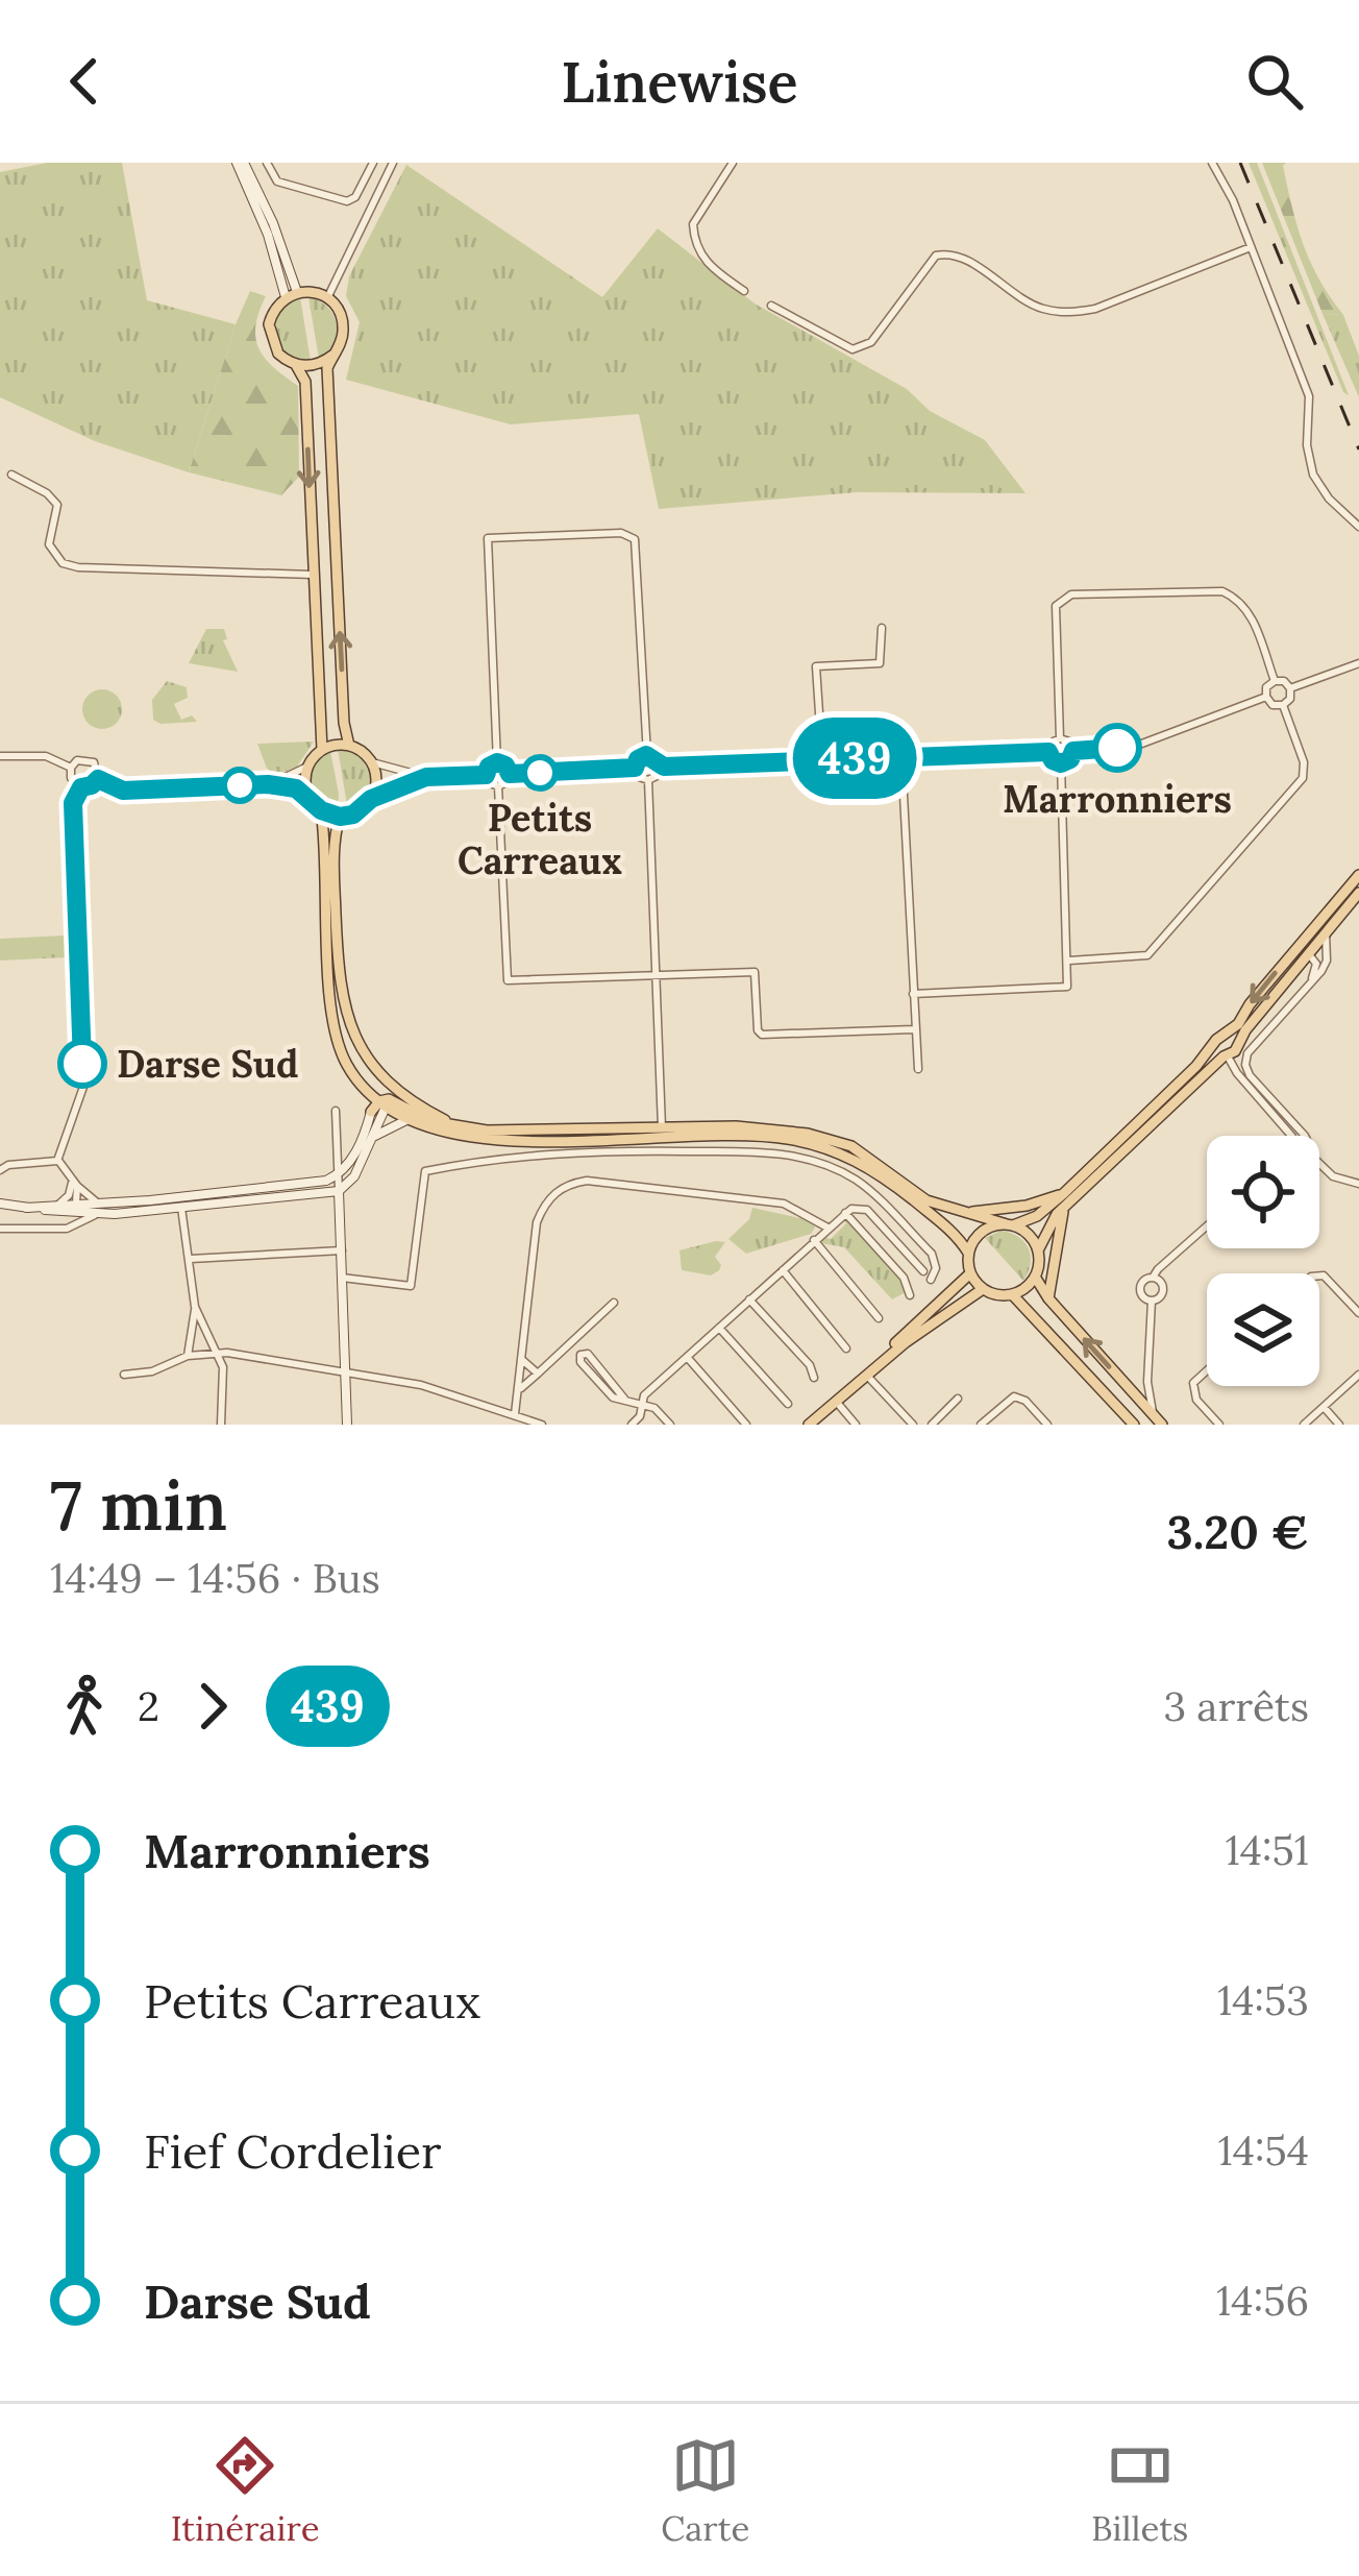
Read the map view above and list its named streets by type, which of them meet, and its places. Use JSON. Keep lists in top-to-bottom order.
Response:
{
  "places": ["Marronniers", "Petits Carreaux", "Darse Sud"],
  "lines": ["bus line 439"],
  "page": {
    "header": "Linewise",
    "on_map": "439",
    "heading": ["7 min", "14:49 – 14:56 · Bus", "3.20 €"],
    "legs": ["2", "439", "3 arrêts"],
    "list": [
      {
        "name": "Marronniers",
        "value": "14:51"
      },
      {
        "name": "Petits Carreaux",
        "value": "14:53"
      },
      {
        "name": "Fief Cordelier",
        "value": "14:54"
      },
      {
        "name": "Darse Sud",
        "value": "14:56"
      }
    ],
    "tabs": ["Itinéraire", "Carte", "Billets"]
  }
}
